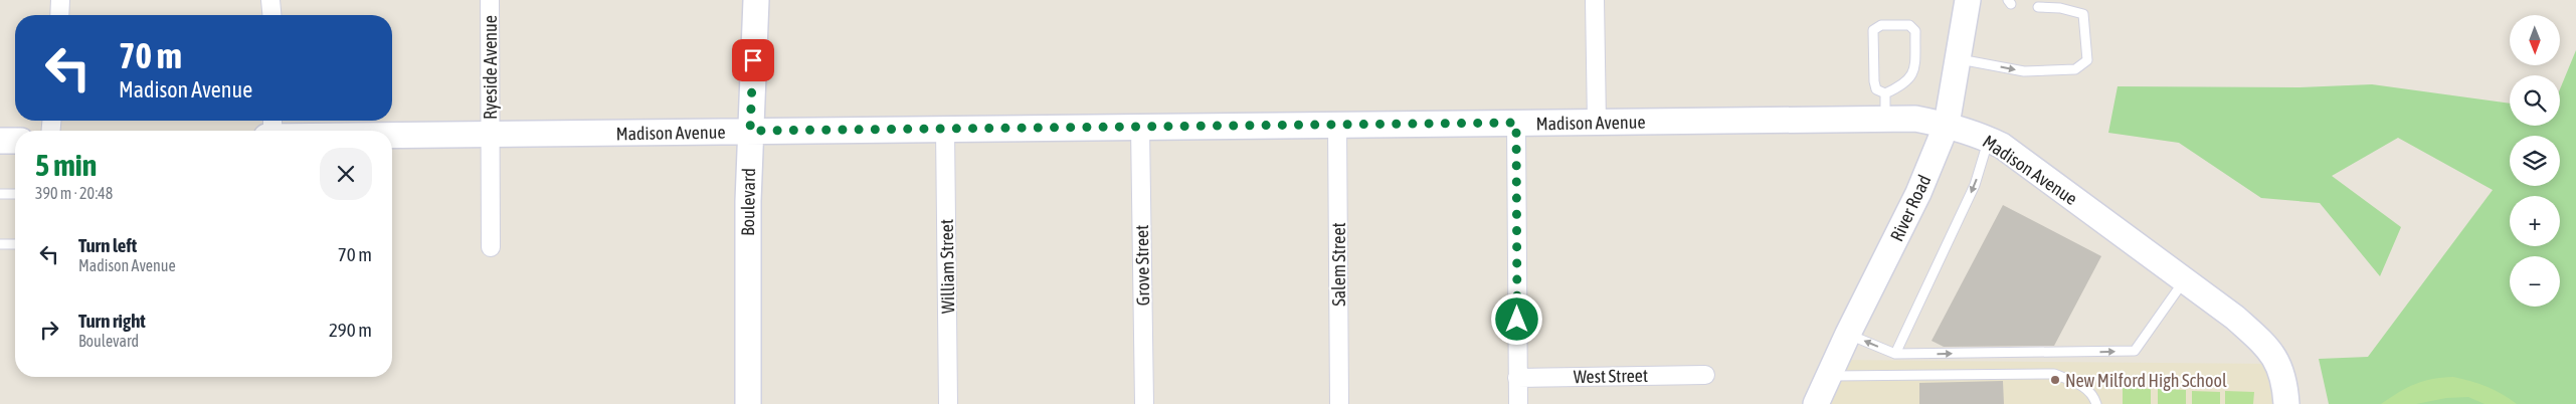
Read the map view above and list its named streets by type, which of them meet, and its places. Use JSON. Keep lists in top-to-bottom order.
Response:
{
  "streets": {
    "main road": ["Madison Avenue", "Boulevard", "River Road"],
    "street": [
      "Ryeside Avenue",
      "Salem Street",
      "Grove Street",
      "William Street",
      "West Street"
    ]
  },
  "crossings": [
    ["Ryeside Avenue", "Madison Avenue"],
    ["Madison Avenue", "Boulevard"],
    ["Madison Avenue", "River Road"],
    ["Madison Avenue", "Salem Street"],
    ["Madison Avenue", "Grove Street"],
    ["Madison Avenue", "William Street"]
  ],
  "places": ["New Milford High School"],
  "north": "bottom",
  "page": {
    "map_buttons": ["+", "−"],
    "turn": ["70 m", "Madison Avenue"],
    "heading": ["5 min", "390 m · 20:48"],
    "list": [
      {
        "name": "Turn left",
        "note": "Madison Avenue",
        "value": "70 m"
      },
      {
        "name": "Turn right",
        "note": "Boulevard",
        "value": "290 m"
      }
    ]
  }
}
